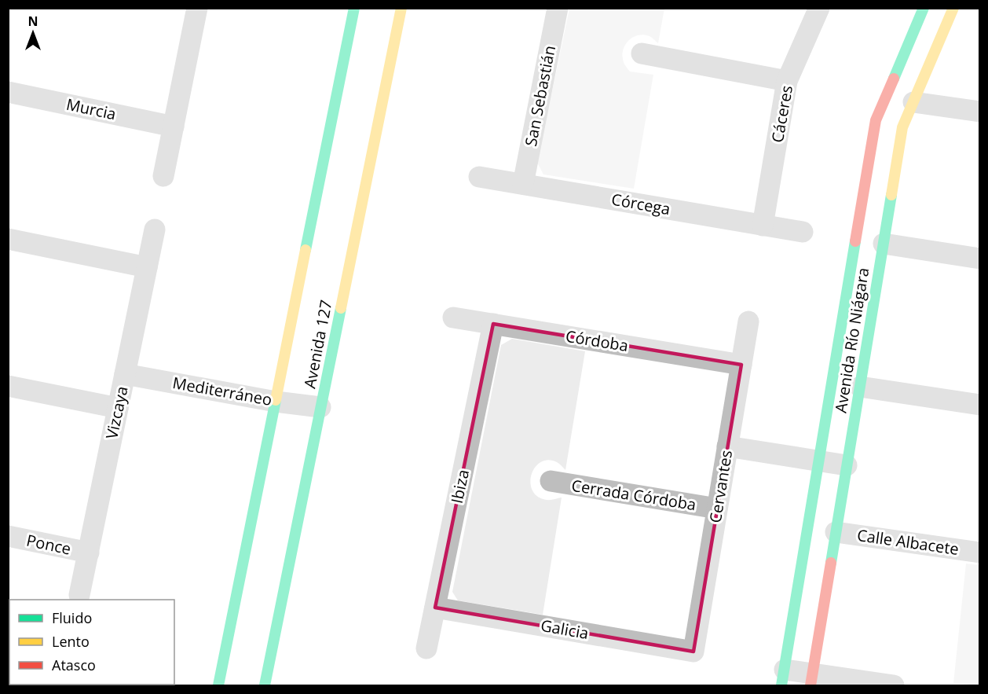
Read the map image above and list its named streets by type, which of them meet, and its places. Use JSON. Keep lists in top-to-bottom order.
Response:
{
  "streets": {
    "main road": ["Avenida Río Niágara", "Avenida 127"],
    "street": [
      "San Sebastián",
      "Murcia",
      "Cáceres",
      "Córcega",
      "Córdoba",
      "Mediterráneo",
      "Vizcaya",
      "Ibiza",
      "Cervantes",
      "Cerrada Córdoba",
      "Calle Albacete",
      "Ponce",
      "Galicia"
    ]
  },
  "crossings": [
    ["San Sebastián", "Córcega"],
    ["Cáceres", "Córcega"],
    ["Avenida Río Niágara", "Calle Albacete"],
    ["Córdoba", "Ibiza"],
    ["Córdoba", "Cervantes"],
    ["Avenida 127", "Mediterráneo"],
    ["Mediterráneo", "Vizcaya"],
    ["Vizcaya", "Ponce"],
    ["Ibiza", "Galicia"],
    ["Cervantes", "Cerrada Córdoba"],
    ["Cervantes", "Galicia"]
  ],
  "legend": ["Fluido", "Lento", "Atasco"],
  "north": "top"
}
